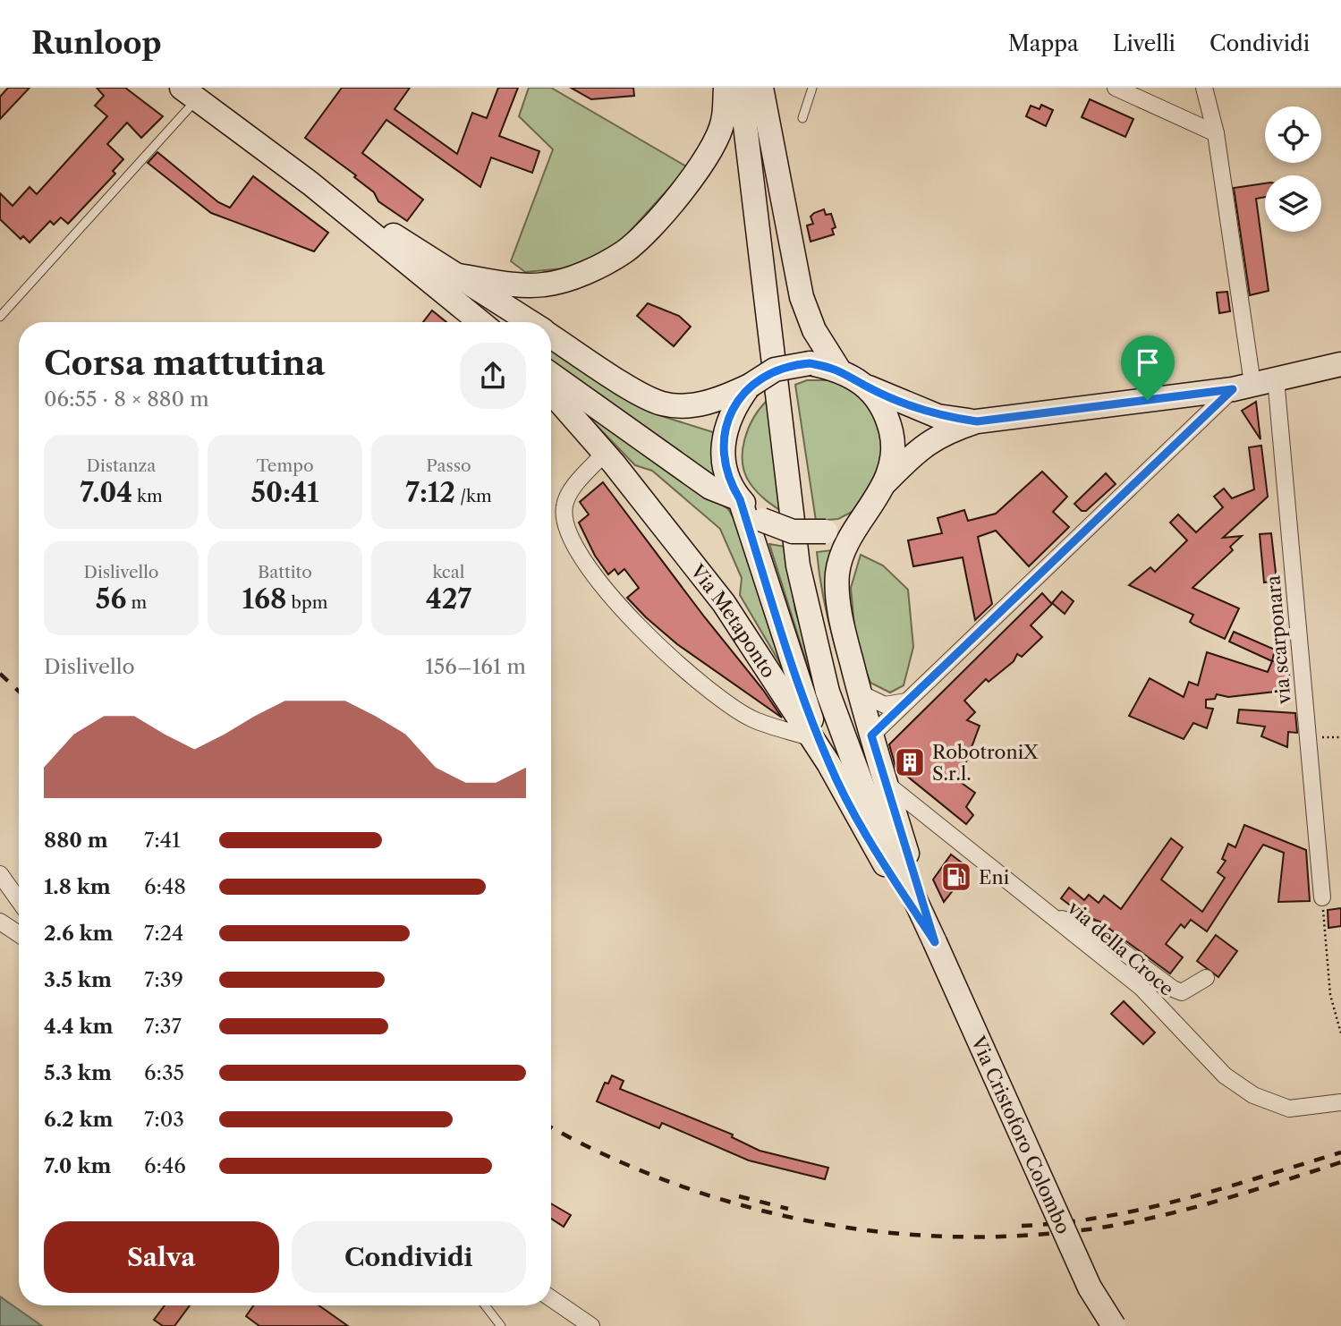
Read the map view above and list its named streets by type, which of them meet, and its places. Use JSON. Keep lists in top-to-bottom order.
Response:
{
  "streets": {
    "main road": ["Via Metaponto", "Via Cristoforo Colombo"],
    "street": ["via scarponara", "via della Croce"]
  },
  "crossings": [
    ["Via Metaponto", "Via Cristoforo Colombo"]
  ],
  "places": {
    "building": ["RobotroniX S.r.l."],
    "fuel station": ["Eni"]
  },
  "page": {
    "header": "Runloop",
    "nav": ["Mappa", "Livelli", "Condividi"],
    "heading": ["Corsa mattutina", "06:55 · 8 × 880 m"],
    "stats": [
      ["Distanza", "7.04 km"],
      ["Tempo", "50:41"],
      ["Passo", "7:12 /km"],
      ["Dislivello", "56 m"],
      ["Battito", "168 bpm"],
      ["kcal", "427"]
    ],
    "chart": ["Dislivello", "156–161 m"],
    "list": [
      {
        "name": "880 m",
        "note": "7:41"
      },
      {
        "name": "1.8 km",
        "note": "6:48"
      },
      {
        "name": "2.6 km",
        "note": "7:24"
      },
      {
        "name": "3.5 km",
        "note": "7:39"
      },
      {
        "name": "4.4 km",
        "note": "7:37"
      },
      {
        "name": "5.3 km",
        "note": "6:35"
      },
      {
        "name": "6.2 km",
        "note": "7:03"
      },
      {
        "name": "7.0 km",
        "note": "6:46"
      }
    ],
    "buttons": ["Salva", "Condividi"]
  }
}
